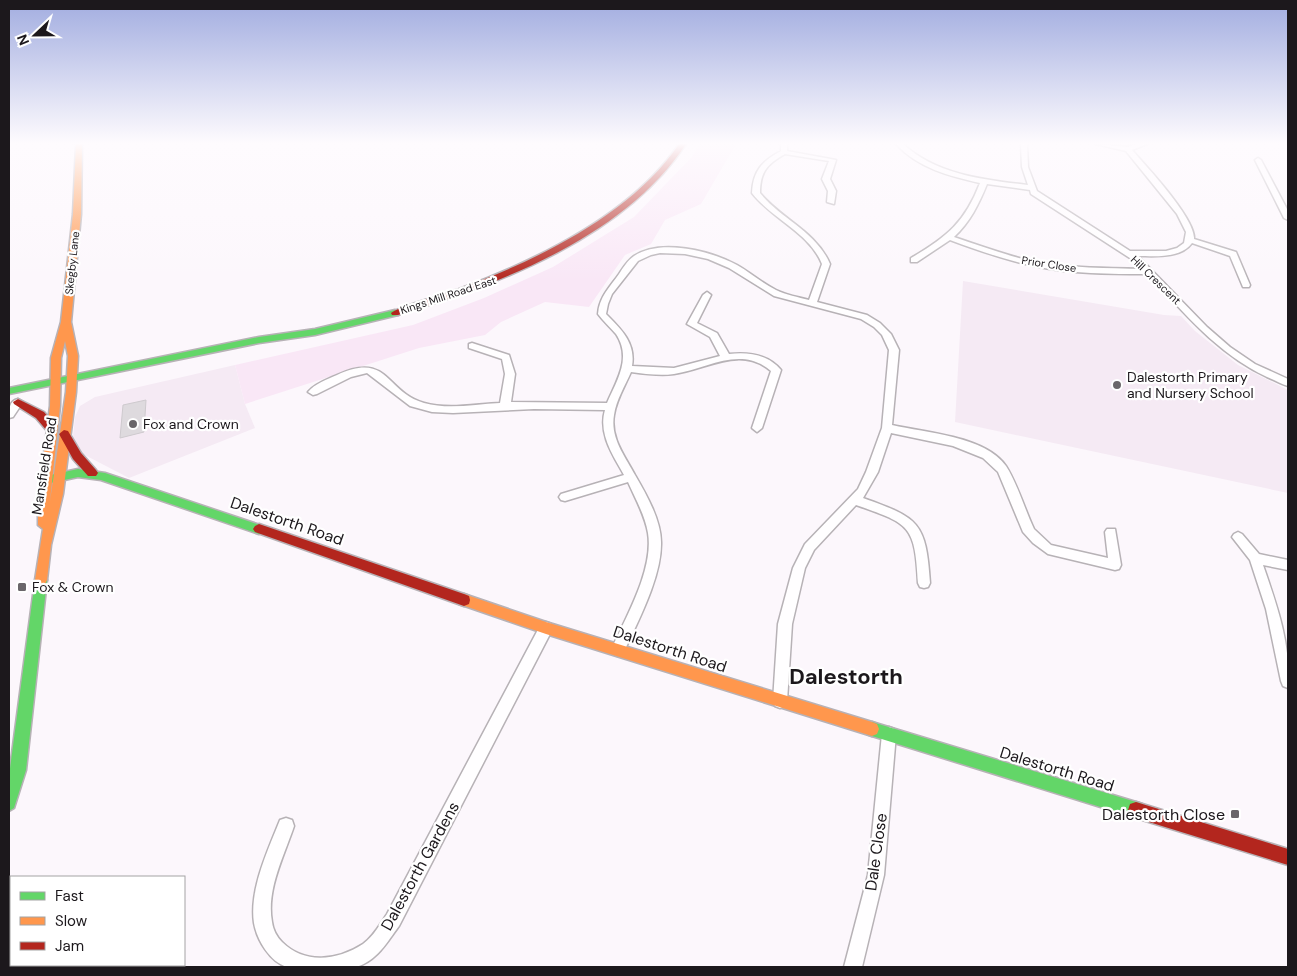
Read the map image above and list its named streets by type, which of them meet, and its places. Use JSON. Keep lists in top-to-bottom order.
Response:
{
  "streets": {
    "main road": [
      "Skegby Lane",
      "Kings Mill Road East",
      "Mansfield Road",
      "Dalestorth Road"
    ],
    "street": [
      "Prior Close",
      "Hill Crescent",
      "Dale Close",
      "Dalestorth Gardens"
    ]
  },
  "crossings": [
    ["Skegby Lane", "Kings Mill Road East"],
    ["Skegby Lane", "Mansfield Road"],
    ["Prior Close", "Hill Crescent"],
    ["Kings Mill Road East", "Mansfield Road"],
    ["Mansfield Road", "Dalestorth Road"],
    ["Dalestorth Road", "Dale Close"],
    ["Dalestorth Road", "Dalestorth Gardens"]
  ],
  "districts": ["Dalestorth"],
  "places": {
    "other": ["Dalestorth Primary and Nursery School", "Fox and Crown"],
    "transit": ["Fox & Crown", "Dalestorth Close"]
  },
  "legend": ["Fast", "Slow", "Jam"],
  "north": "left"
}
